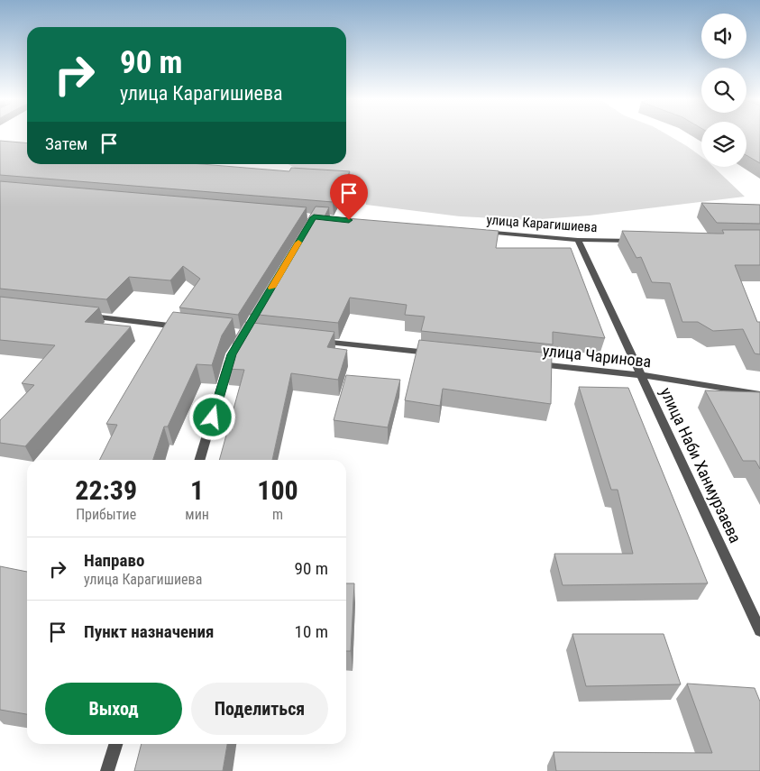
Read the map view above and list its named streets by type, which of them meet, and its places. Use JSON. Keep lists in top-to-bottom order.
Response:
{
  "streets": {
    "street": ["улица Карагишиева", "улица Чаринова", "улица Наби Ханмурзаева"]
  },
  "crossings": [
    ["улица Карагишиева", "улица Наби Ханмурзаева"],
    ["улица Чаринова", "улица Наби Ханмурзаева"]
  ],
  "page": {
    "turn": ["90 m", "улица Карагишиева"],
    "then": "Затем",
    "eta": [
      "22:39",
      "Прибытие",
      "1",
      "мин",
      "100",
      "m"
    ],
    "list": [
      {
        "name": "Направо",
        "note": "улица Карагишиева",
        "value": "90 m"
      },
      {
        "name": "Пункт назначения",
        "value": "10 m"
      }
    ],
    "buttons": ["Выход", "Поделиться"]
  }
}
